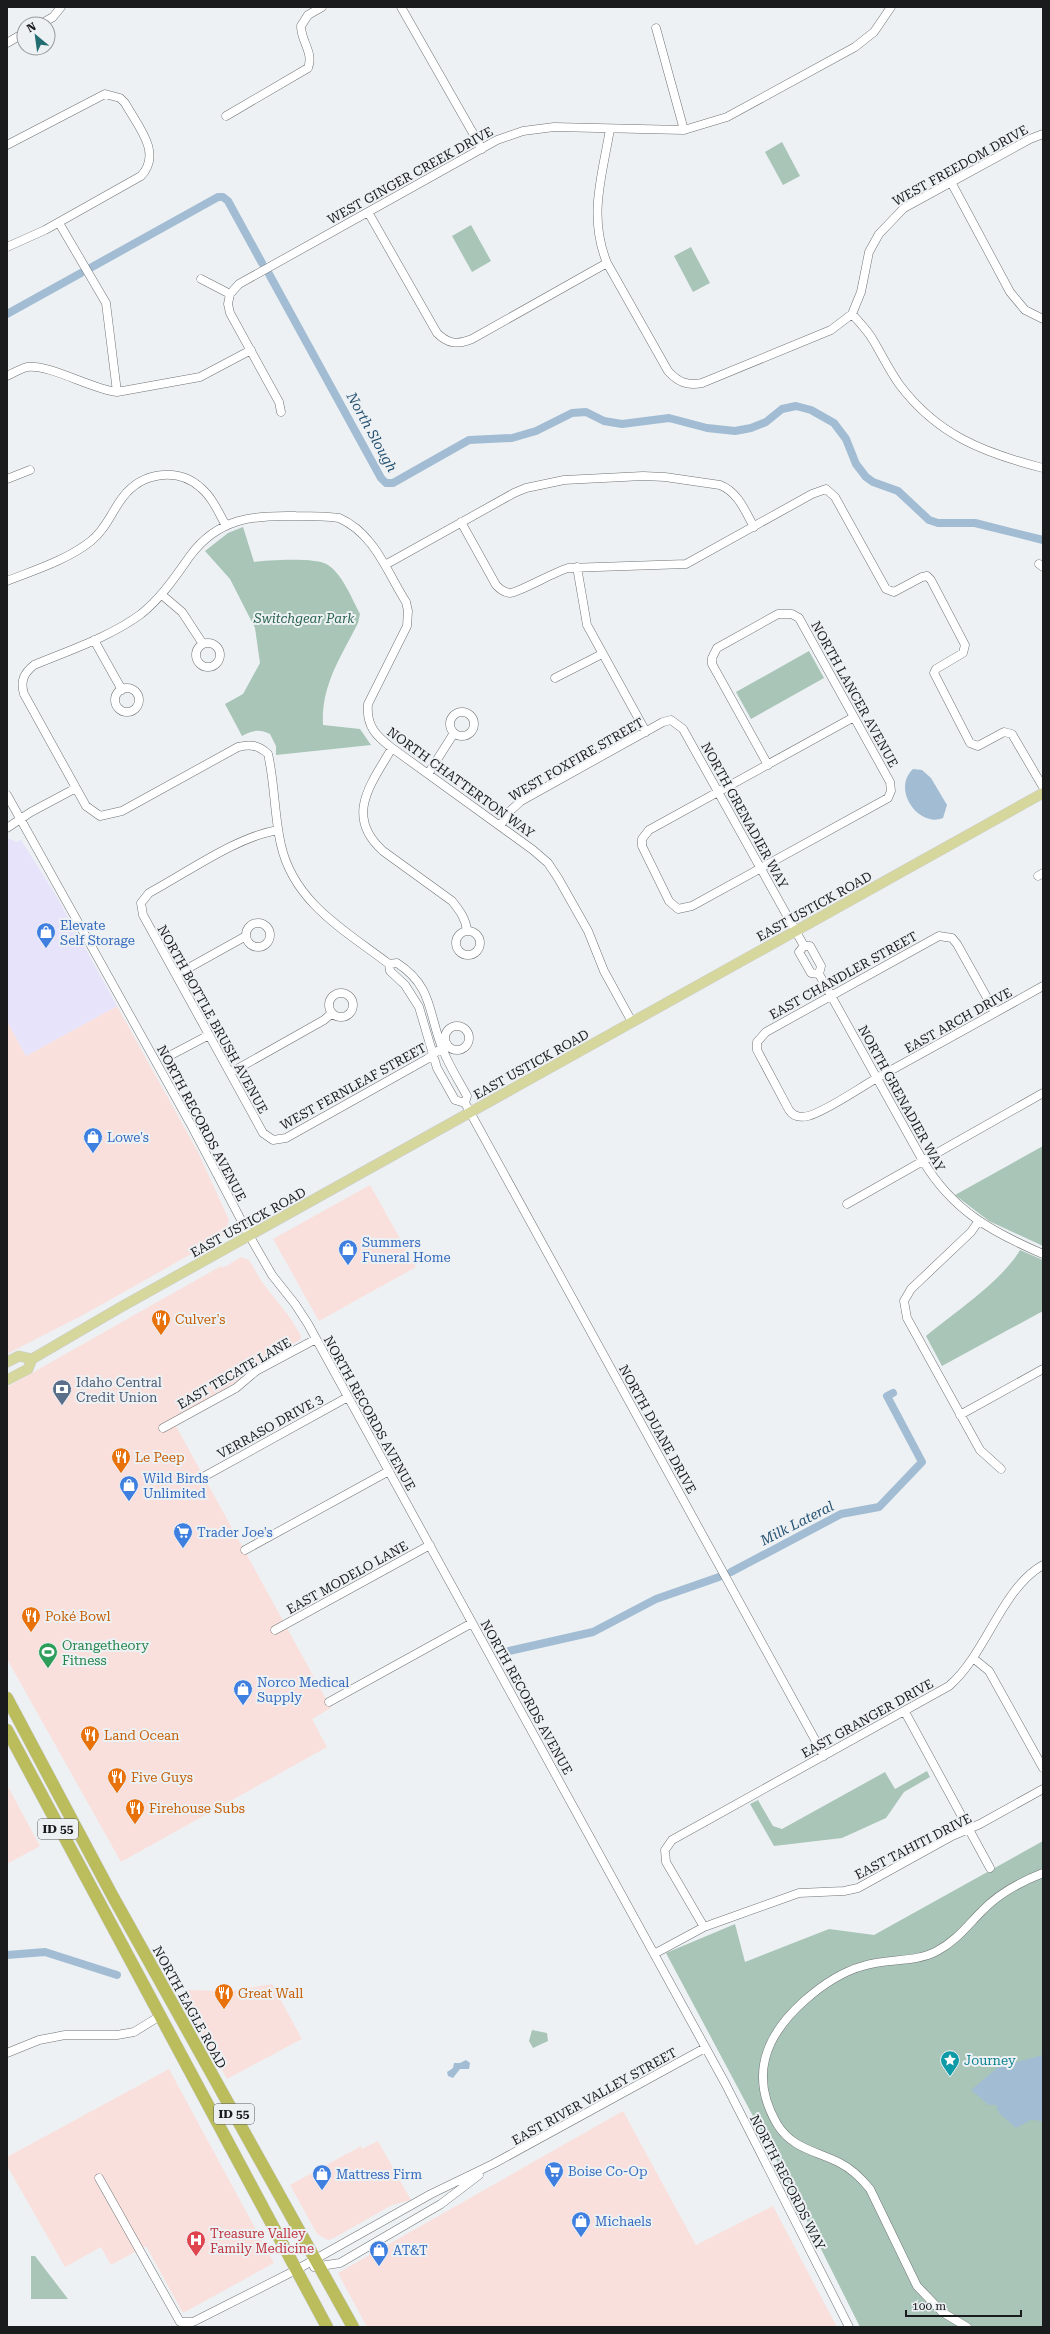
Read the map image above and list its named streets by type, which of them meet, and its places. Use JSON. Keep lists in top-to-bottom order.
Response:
{
  "streets": {
    "highway": ["ID 55", "NORTH EAGLE ROAD"],
    "main road": ["EAST USTICK ROAD"],
    "street": [
      "WEST FREEDOM DRIVE",
      "WEST GINGER CREEK DRIVE",
      "NORTH LANCER AVENUE",
      "WEST FOXFIRE STREET",
      "NORTH CHATTERTON WAY",
      "NORTH GRENADIER WAY",
      "EAST CHANDLER STREET",
      "NORTH BOTTLE BRUSH AVENUE",
      "EAST ARCH DRIVE",
      "WEST FERNLEAF STREET",
      "NORTH RECORDS AVENUE",
      "EAST TECATE LANE",
      "VERRASO DRIVE 3",
      "NORTH DUANE DRIVE",
      "EAST MODELO LANE",
      "EAST GRANGER DRIVE",
      "EAST TAHITI DRIVE",
      "EAST RIVER VALLEY STREET",
      "NORTH RECORDS WAY"
    ]
  },
  "crossings": [
    ["NORTH LANCER AVENUE", "NORTH GRENADIER WAY"],
    ["WEST FOXFIRE STREET", "NORTH CHATTERTON WAY"],
    ["WEST FOXFIRE STREET", "NORTH GRENADIER WAY"],
    ["NORTH CHATTERTON WAY", "EAST USTICK ROAD"],
    ["NORTH GRENADIER WAY", "EAST USTICK ROAD"],
    ["NORTH GRENADIER WAY", "EAST CHANDLER STREET"],
    ["NORTH GRENADIER WAY", "EAST ARCH DRIVE"],
    ["EAST USTICK ROAD", "NORTH RECORDS AVENUE"],
    ["EAST USTICK ROAD", "NORTH DUANE DRIVE"],
    ["EAST CHANDLER STREET", "EAST ARCH DRIVE"],
    ["NORTH BOTTLE BRUSH AVENUE", "WEST FERNLEAF STREET"],
    ["NORTH RECORDS AVENUE", "EAST TECATE LANE"],
    ["NORTH RECORDS AVENUE", "VERRASO DRIVE 3"],
    ["NORTH RECORDS AVENUE", "EAST MODELO LANE"],
    ["NORTH RECORDS AVENUE", "EAST TAHITI DRIVE"],
    ["NORTH RECORDS AVENUE", "EAST RIVER VALLEY STREET"],
    ["NORTH RECORDS AVENUE", "NORTH RECORDS WAY"],
    ["NORTH DUANE DRIVE", "EAST GRANGER DRIVE"],
    ["EAST GRANGER DRIVE", "EAST TAHITI DRIVE"],
    ["ID 55", "EAST RIVER VALLEY STREET"],
    ["NORTH EAGLE ROAD", "EAST RIVER VALLEY STREET"],
    ["EAST RIVER VALLEY STREET", "NORTH RECORDS WAY"]
  ],
  "water": ["North Slough", "Milk Lateral"],
  "parks": ["Switchgear Park"],
  "places": {
    "shop": [
      "Elevate Self Storage",
      "Lowe's",
      "Summers Funeral Home",
      "Wild Birds Unlimited",
      "Norco Medical Supply",
      "Mattress Firm",
      "Michaels",
      "AT&T"
    ],
    "restaurant": [
      "Culver's",
      "Le Peep",
      "Poké Bowl",
      "Land Ocean",
      "Five Guys",
      "Firehouse Subs",
      "Great Wall"
    ],
    "bank": ["Idaho Central Credit Union"],
    "supermarket": ["Trader Joe's", "Boise Co-Op"],
    "sports": ["Orangetheory Fitness"],
    "place": ["Journey"],
    "hospital": ["Treasure Valley Family Medicine"]
  },
  "scale_bar": "100 m",
  "north": "top left"
}
